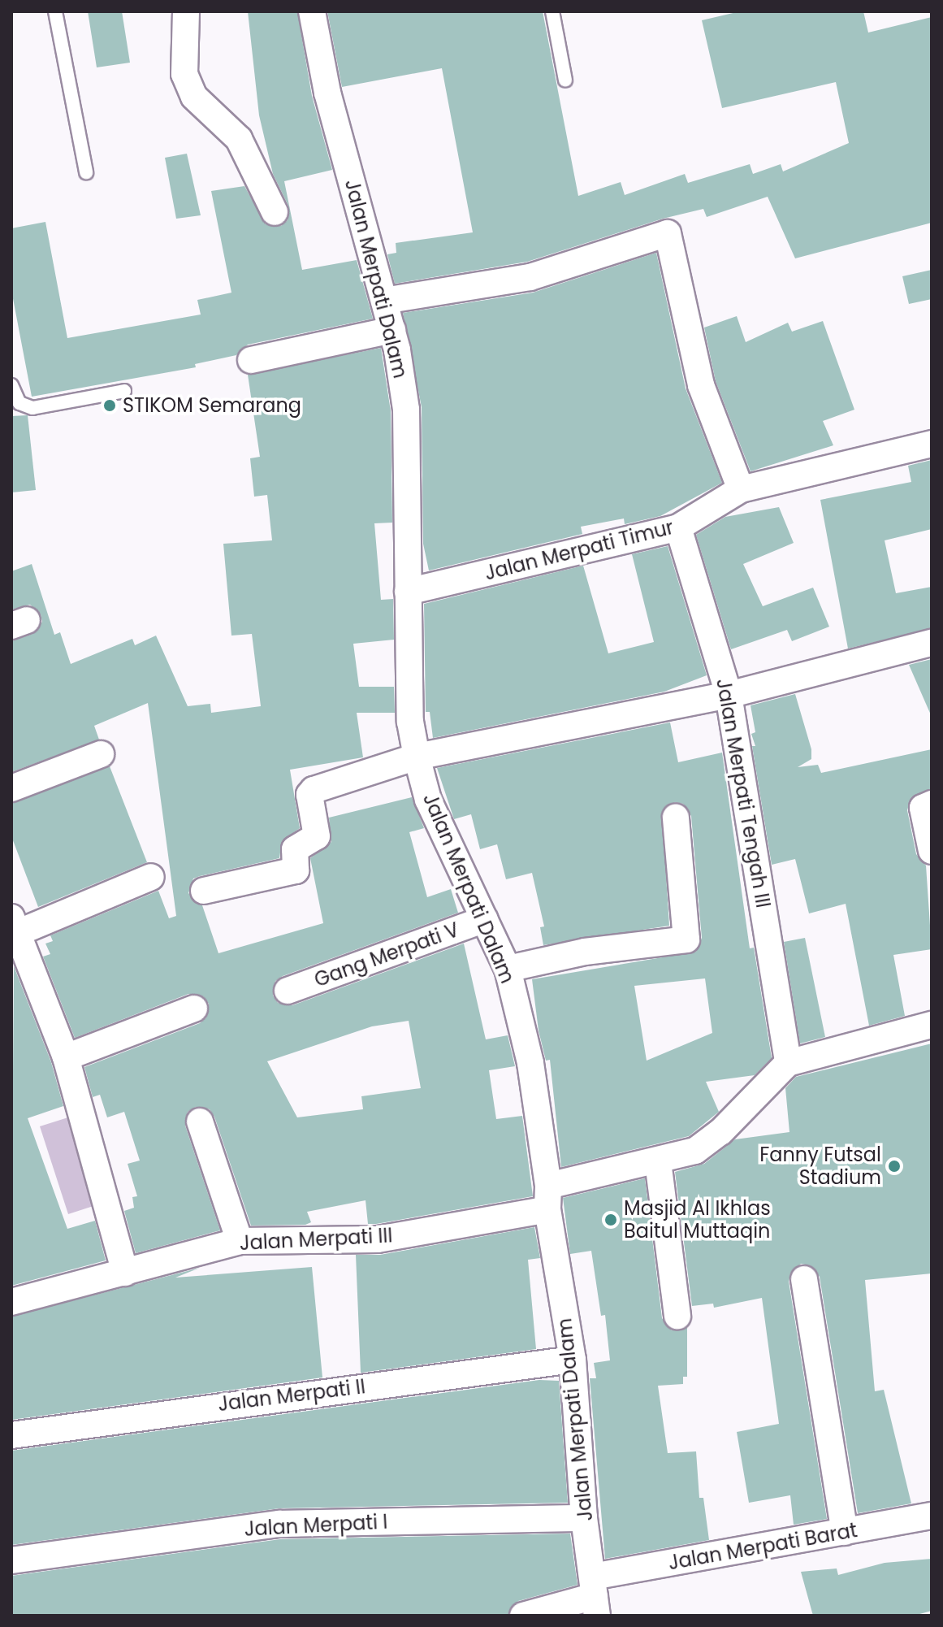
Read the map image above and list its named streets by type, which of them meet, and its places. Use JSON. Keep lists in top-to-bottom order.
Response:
{
  "streets": {
    "street": [
      "Jalan Merpati Dalam",
      "Jalan Merpati Timur",
      "Jalan Merpati Tengah III",
      "Gang Merpati V",
      "Jalan Merpati III",
      "Jalan Merpati II",
      "Jalan Merpati I",
      "Jalan Merpati Barat"
    ]
  },
  "crossings": [
    ["Jalan Merpati Dalam", "Jalan Merpati Timur"],
    ["Jalan Merpati Dalam", "Gang Merpati V"],
    ["Jalan Merpati Dalam", "Jalan Merpati III"],
    ["Jalan Merpati Dalam", "Jalan Merpati II"],
    ["Jalan Merpati Dalam", "Jalan Merpati I"],
    ["Jalan Merpati Dalam", "Jalan Merpati Barat"],
    ["Jalan Merpati Timur", "Jalan Merpati Tengah III"],
    ["Jalan Merpati Tengah III", "Jalan Merpati III"]
  ],
  "places": ["STIKOM Semarang", "Fanny Futsal Stadium", "Masjid Al Ikhlas Baitul Muttaqin"]
}
